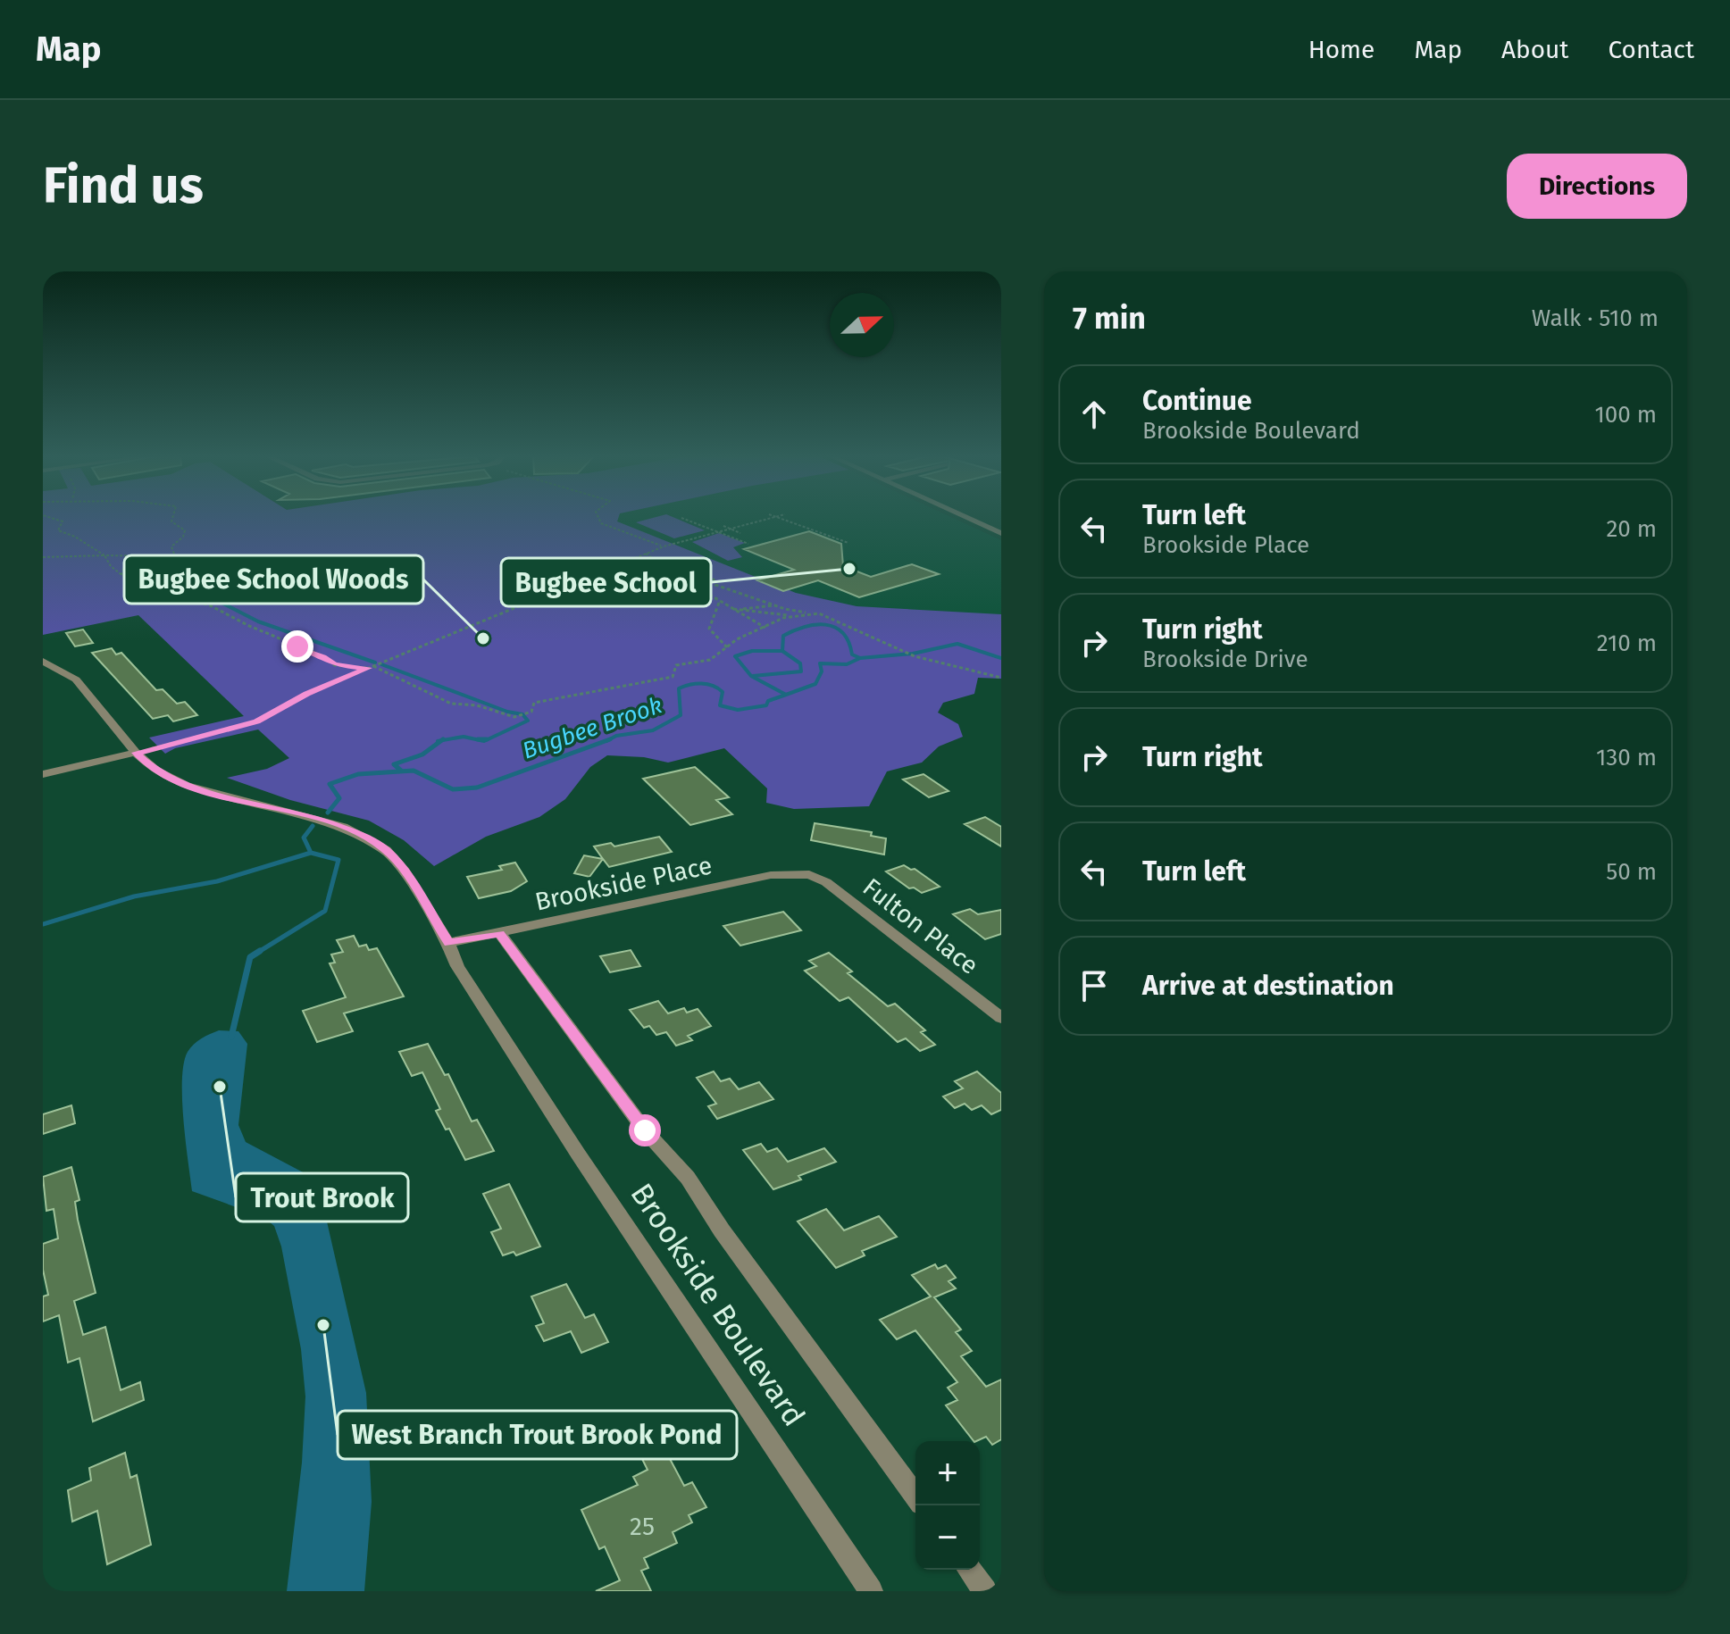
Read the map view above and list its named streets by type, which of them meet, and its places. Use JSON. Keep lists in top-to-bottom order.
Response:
{
  "streets": {
    "street": ["Brookside Place", "Fulton Place", "Brookside Boulevard"]
  },
  "crossings": [
    ["Brookside Place", "Fulton Place"],
    ["Brookside Place", "Brookside Boulevard"]
  ],
  "water": ["Bugbee Brook"],
  "places": [
    "Bugbee School",
    "Bugbee School Woods",
    "Trout Brook",
    "West Branch Trout Brook Pond"
  ],
  "house_numbers": ["25"],
  "north": "right",
  "page": {
    "header": "Map",
    "nav": [
      "Home",
      "Map",
      "About",
      "Contact"
    ],
    "buttons": "Directions",
    "title": "Find us",
    "heading": ["7 min", "Walk · 510 m"],
    "list": [
      ["Continue", "Brookside Boulevard", "100 m"],
      ["Turn left", "Brookside Place", "20 m"],
      ["Turn right", "Brookside Drive", "210 m"],
      ["Turn right", "130 m"],
      ["Turn left", "50 m"],
      "Arrive at destination"
    ],
    "map_buttons": ["+", "−"]
  }
}
